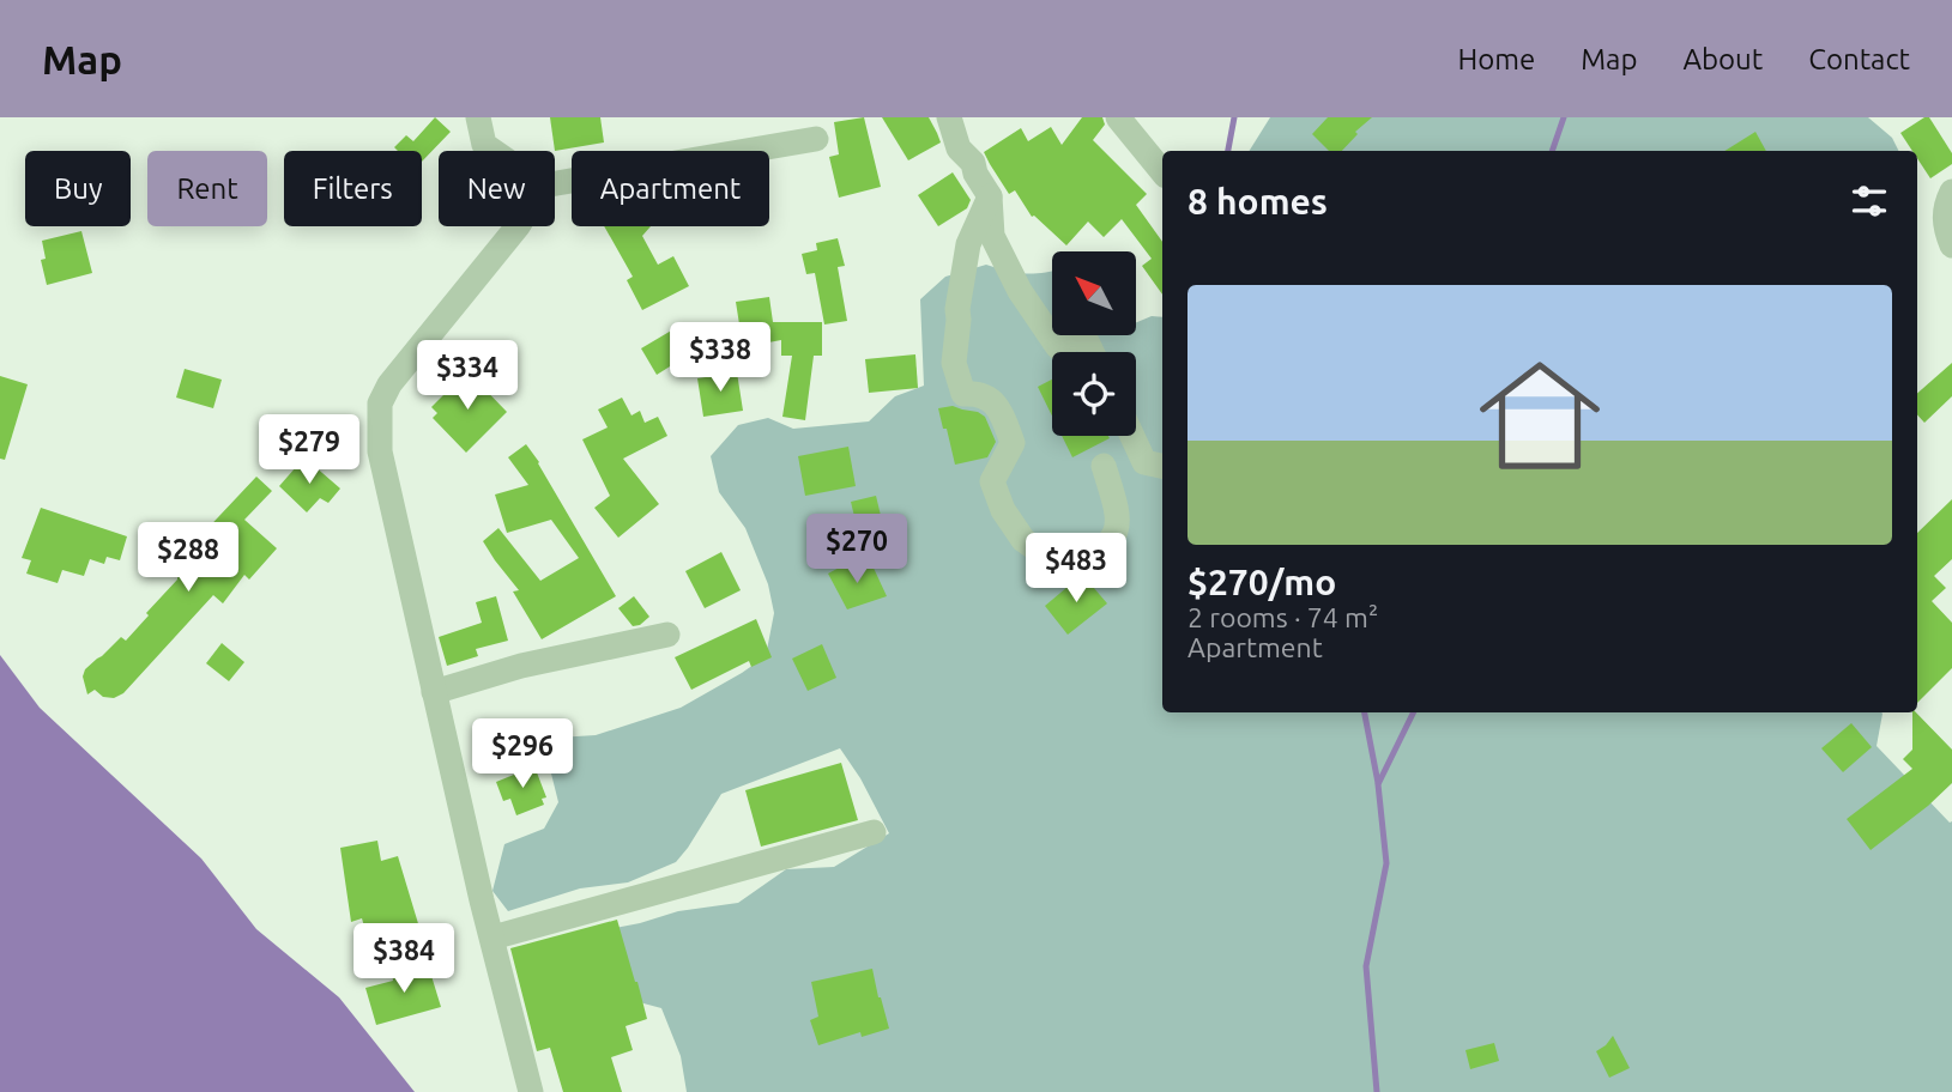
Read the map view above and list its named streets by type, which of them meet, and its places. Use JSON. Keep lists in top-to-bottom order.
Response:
{
  "north": "top left",
  "page": {
    "header": "Map",
    "nav": [
      "Home",
      "Map",
      "About",
      "Contact"
    ],
    "chip": [
      "Buy",
      "Rent",
      "Filters",
      "New",
      "Apartment"
    ],
    "heading": "8 homes",
    "list": [
      {
        "name": "$270/mo",
        "note": "2 rooms · 74 m² · Apartment"
      }
    ],
    "price": [
      "$338",
      "$334",
      "$279",
      "$270",
      "$288",
      "$483",
      "$296",
      "$384"
    ]
  }
}
